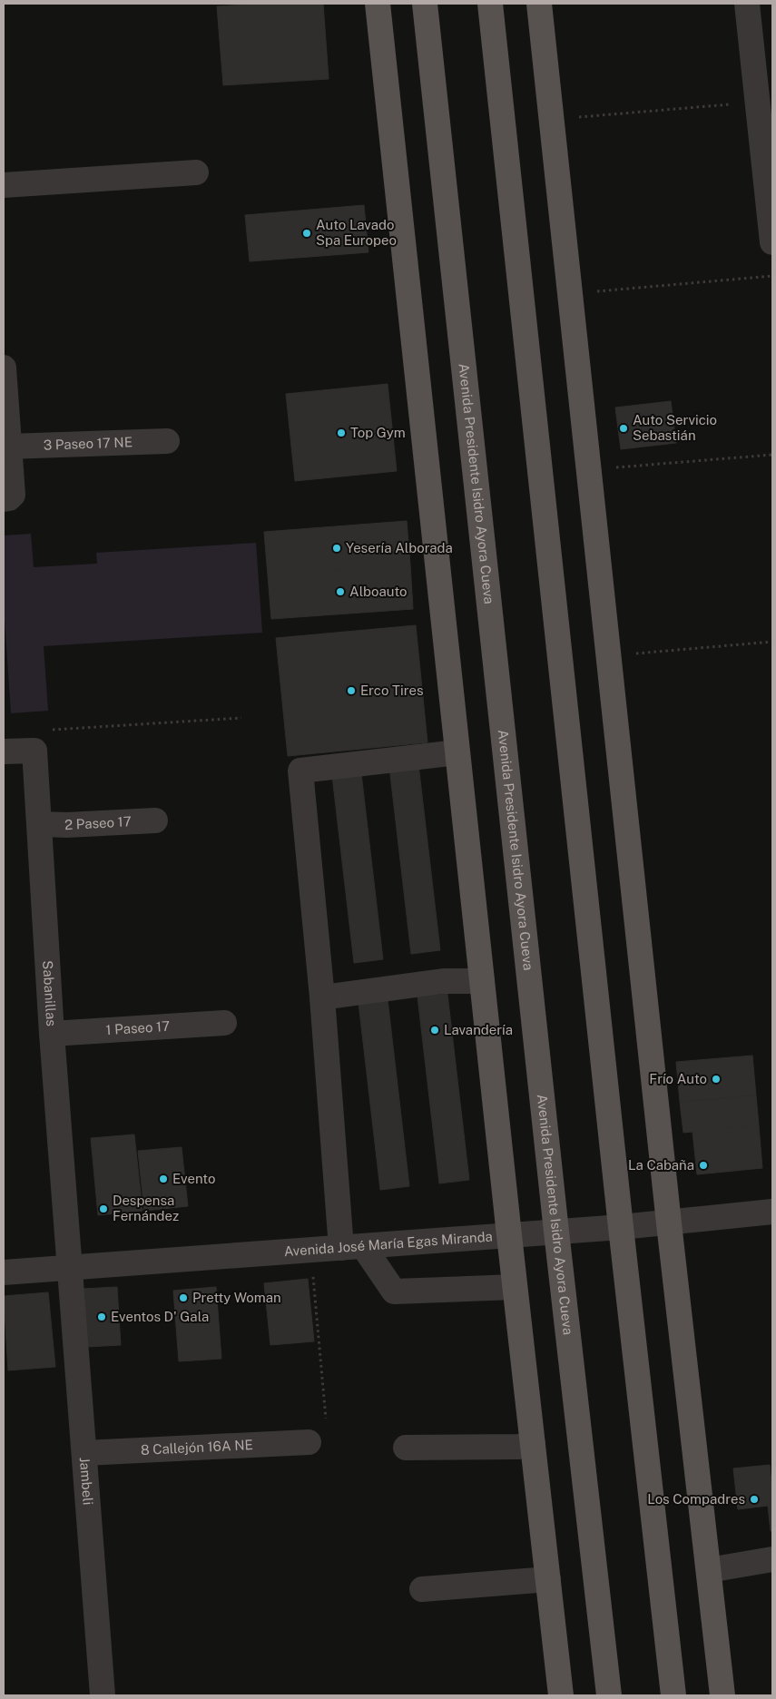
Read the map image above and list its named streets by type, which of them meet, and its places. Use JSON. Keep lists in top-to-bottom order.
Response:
{
  "streets": {
    "main road": ["Avenida Presidente Isidro Ayora Cueva"],
    "street": [
      "3 Paseo 17 NE",
      "2 Paseo 17",
      "Sabanillas",
      "1 Paseo 17",
      "Avenida José María Egas Miranda",
      "8 Callejón 16A NE",
      "Jambeli"
    ]
  },
  "crossings": [
    ["Avenida Presidente Isidro Ayora Cueva", "Avenida José María Egas Miranda"],
    ["2 Paseo 17", "Sabanillas"],
    ["Sabanillas", "1 Paseo 17"],
    ["Sabanillas", "Avenida José María Egas Miranda"],
    ["Sabanillas", "Jambeli"],
    ["Avenida José María Egas Miranda", "Jambeli"],
    ["8 Callejón 16A NE", "Jambeli"]
  ],
  "places": [
    "Auto Lavado Spa Europeo",
    "Auto Servicio Sebastián",
    "Top Gym",
    "Yesería Alborada",
    "Alboauto",
    "Erco Tires",
    "Lavandería",
    "Frío Auto",
    "La Cabaña",
    "Evento",
    "Despensa Fernández",
    "Pretty Woman",
    "Eventos D' Gala",
    "Los Compadres"
  ]
}
